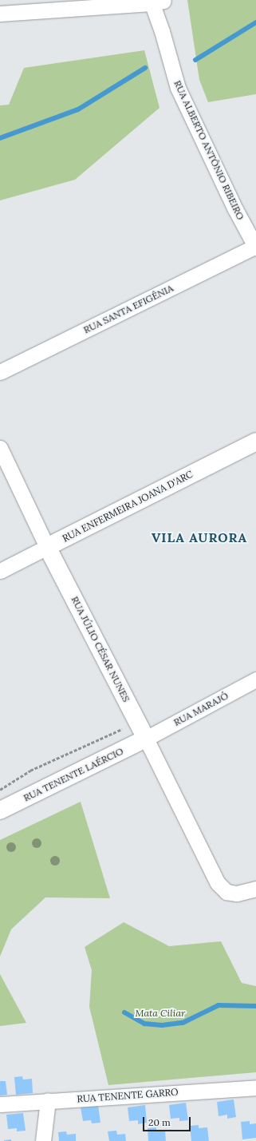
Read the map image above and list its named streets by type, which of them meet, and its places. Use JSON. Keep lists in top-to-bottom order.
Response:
{
  "streets": {
    "main road": ["RUA ENFERMEIRA JOANA D'ARC", "RUA JÚLIO CÉSAR NUNES", "RUA TENENTE LAÉRCIO"],
    "street": [
      "RUA ALBERTO ANTÔNIO RIBEIRO",
      "RUA SANTA EFIGÊNIA",
      "RUA MARAJÓ",
      "RUA TENENTE GARRO"
    ]
  },
  "crossings": [
    ["RUA ALBERTO ANTÔNIO RIBEIRO", "RUA SANTA EFIGÊNIA"],
    ["RUA ENFERMEIRA JOANA D'ARC", "RUA JÚLIO CÉSAR NUNES"],
    ["RUA JÚLIO CÉSAR NUNES", "RUA MARAJÓ"],
    ["RUA JÚLIO CÉSAR NUNES", "RUA TENENTE LAÉRCIO"],
    ["RUA MARAJÓ", "RUA TENENTE LAÉRCIO"]
  ],
  "districts": ["VILA AURORA"],
  "parks": ["Mata Ciliar"],
  "scale_bar": "20 m"
}
